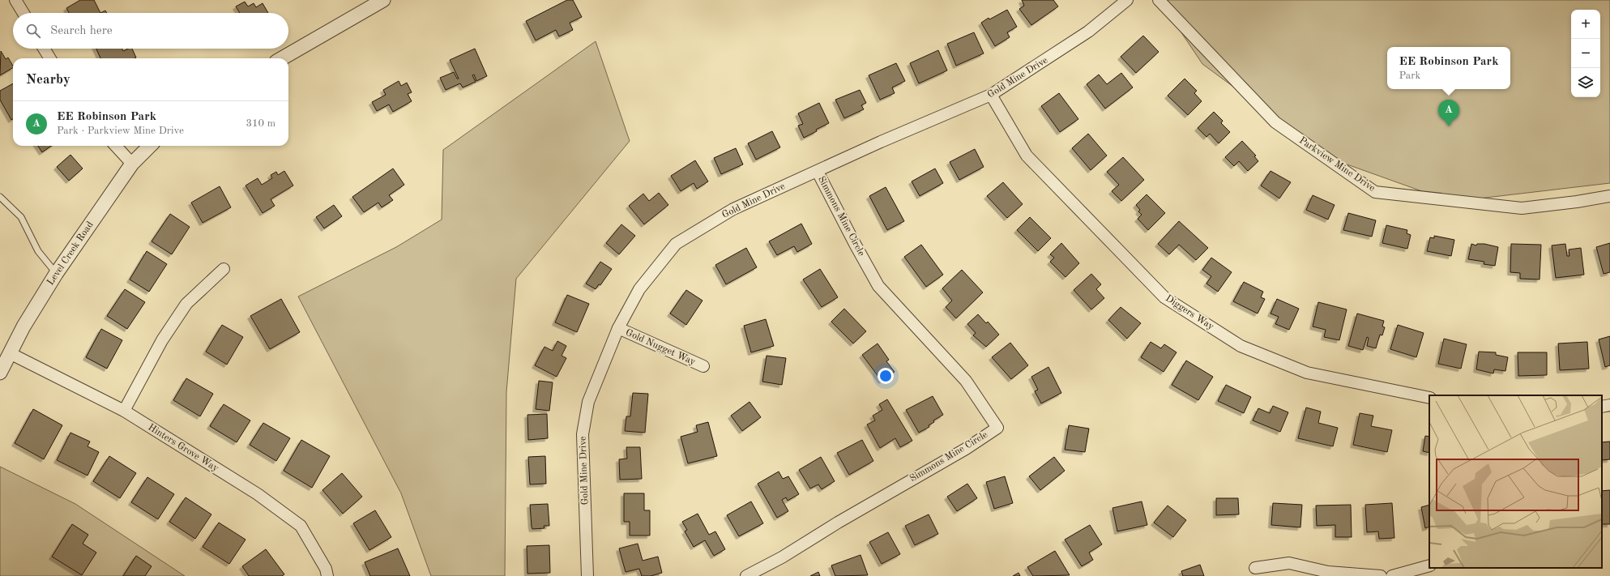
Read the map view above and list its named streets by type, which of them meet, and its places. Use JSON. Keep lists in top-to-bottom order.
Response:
{
  "streets": {
    "street": [
      "Gold Mine Drive",
      "Parkview Mine Drive",
      "Simmons Mine Circle",
      "Level Creek Road",
      "Diggers Way",
      "Gold Nugget Way",
      "Hinters Grove Way"
    ]
  },
  "crossings": [
    ["Gold Mine Drive", "Simmons Mine Circle"],
    ["Gold Mine Drive", "Diggers Way"],
    ["Gold Mine Drive", "Gold Nugget Way"],
    ["Level Creek Road", "Hinters Grove Way"]
  ],
  "page": {
    "map_buttons": ["+", "−"],
    "search": "Search here",
    "popup": ["EE Robinson Park", "Park"],
    "heading": "Nearby",
    "pins": "A",
    "list": [
      {
        "mark": "A",
        "name": "EE Robinson Park",
        "note": "Park · Parkview Mine Drive",
        "value": "310 m"
      }
    ]
  }
}
